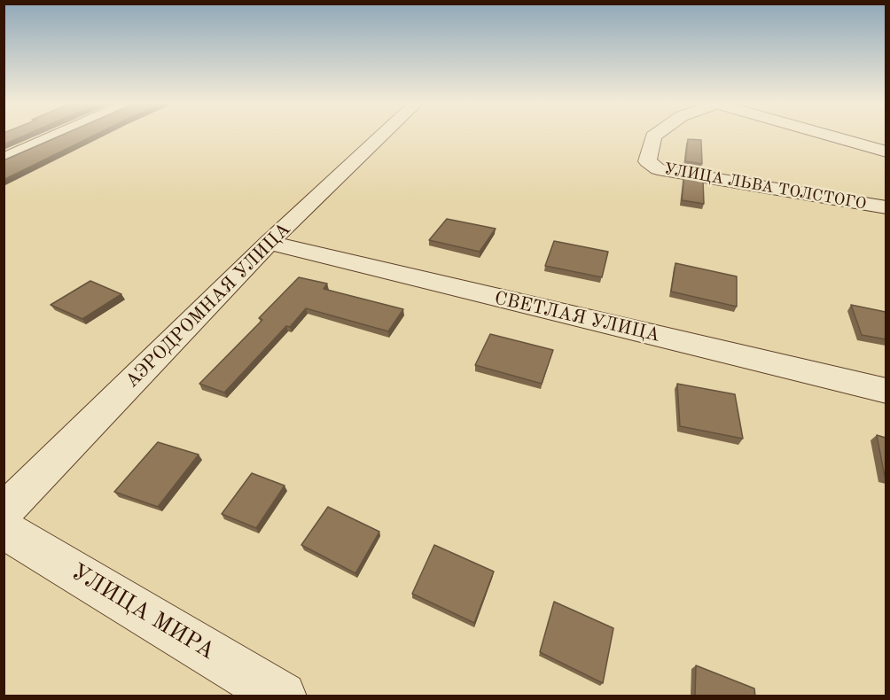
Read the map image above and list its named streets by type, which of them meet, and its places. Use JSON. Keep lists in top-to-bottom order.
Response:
{
  "streets": {
    "street": [
      "УЛИЦА ЛЬВА ТОЛСТОГО",
      "АЭРОДРОМНАЯ УЛИЦА",
      "СВЕТЛАЯ УЛИЦА",
      "УЛИЦА МИРА"
    ]
  },
  "crossings": [
    ["АЭРОДРОМНАЯ УЛИЦА", "СВЕТЛАЯ УЛИЦА"]
  ]
}
